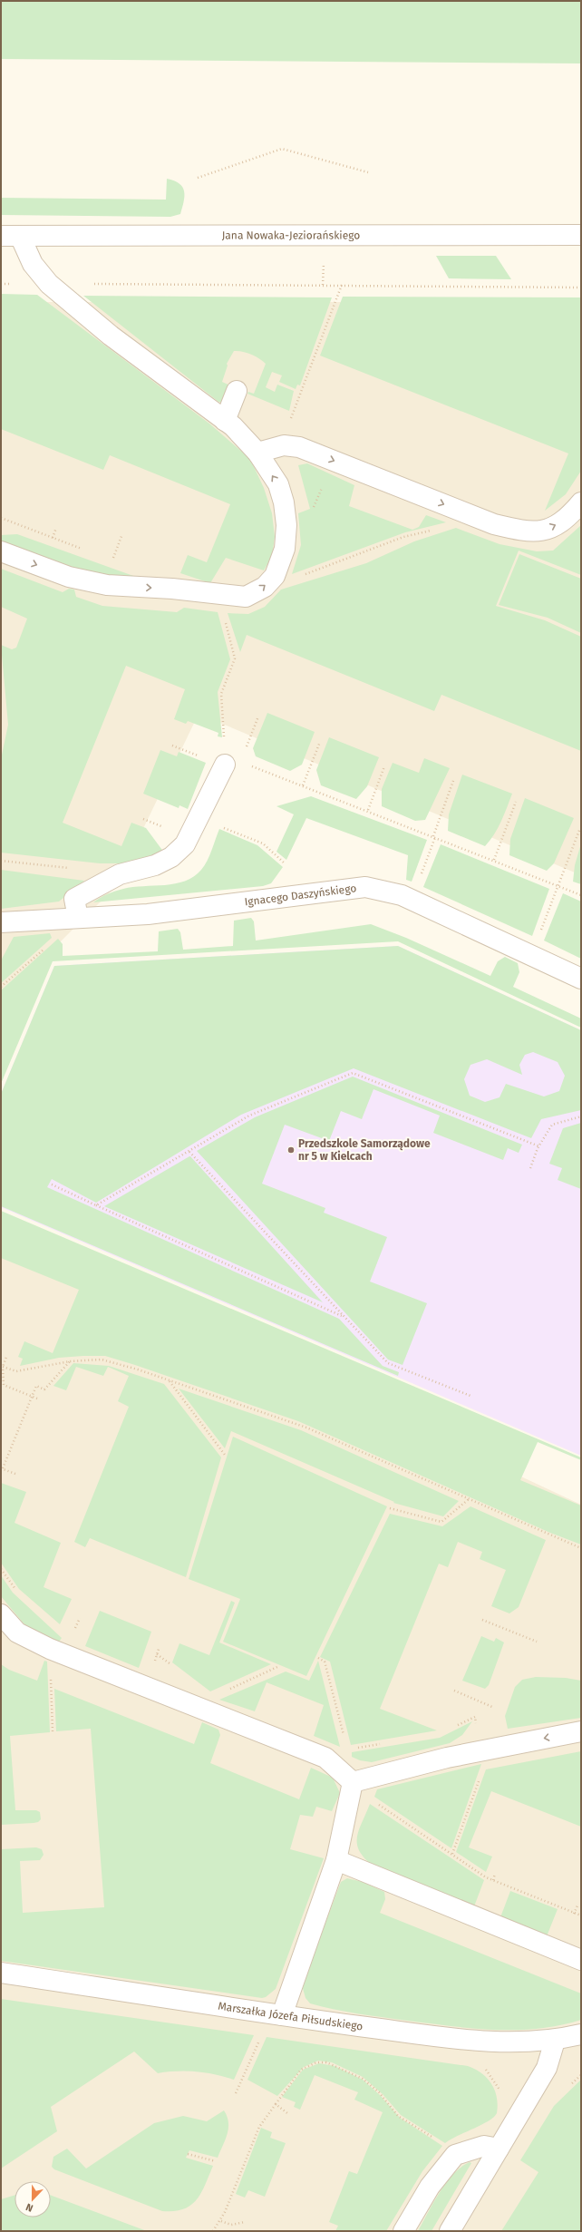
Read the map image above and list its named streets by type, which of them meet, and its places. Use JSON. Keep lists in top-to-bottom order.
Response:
{
  "streets": {
    "street": ["Jana Nowaka-Jeziorańskiego", "Ignacego Daszyńskiego", "Marszałka Józefa Piłsudskiego"]
  },
  "places": ["Przedszkole Samorządowe nr 5 w Kielcach"],
  "north": "bottom"
}
